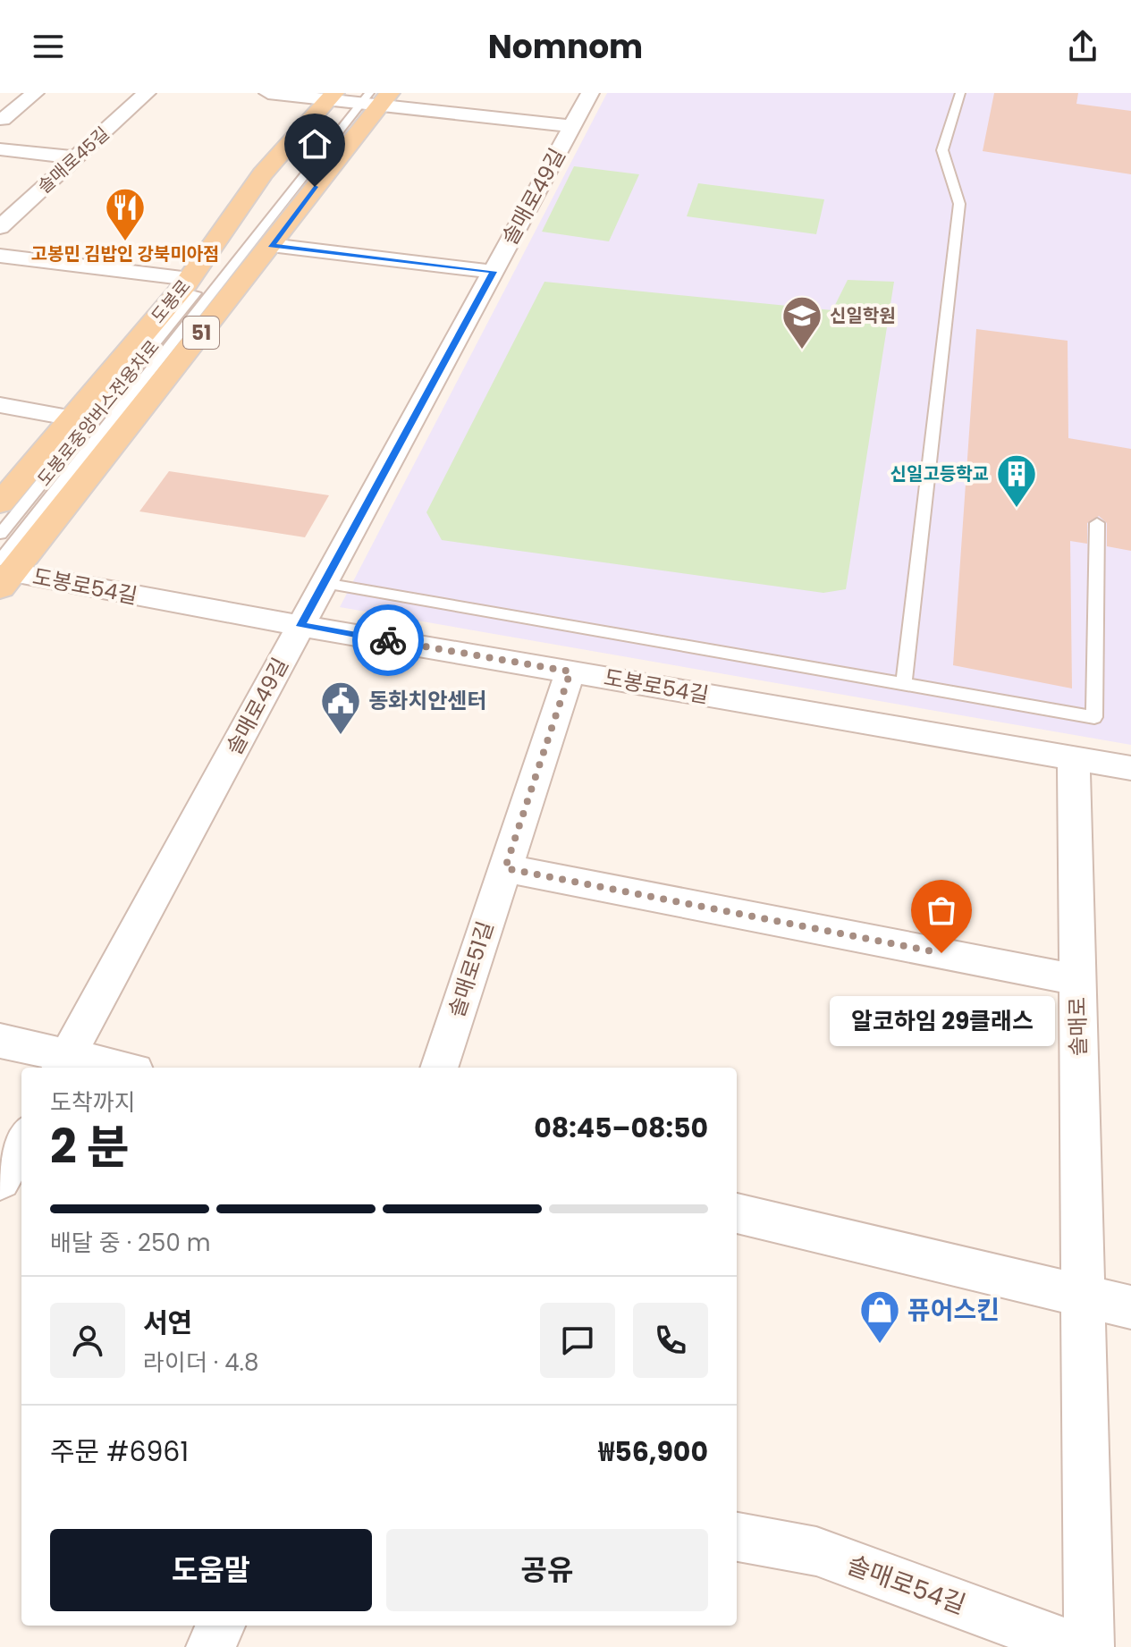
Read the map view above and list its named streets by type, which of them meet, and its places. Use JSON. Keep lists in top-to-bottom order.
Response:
{
  "streets": {
    "main road": ["도봉로", "51"],
    "street": [
      "솔매로45길",
      "솔매로49길",
      "도봉로54길",
      "솔매로51길",
      "솔매로",
      "솔매로54길"
    ],
    "lane": ["도봉로중앙버스전용차로"]
  },
  "crossings": [
    ["솔매로49길", "도봉로54길"],
    ["도봉로", "51"],
    ["도봉로", "도봉로중앙버스전용차로"],
    ["51", "도봉로중앙버스전용차로"],
    ["51", "도봉로54길"],
    ["도봉로54길", "솔매로51길"],
    ["도봉로54길", "솔매로"]
  ],
  "places": {
    "restaurant": ["고봉민 김밥인 강북미아점"],
    "school or university": ["신일학원"],
    "building": ["신일고등학교"],
    "public building": ["동화치안센터"],
    "other": ["알코하임 29클래스"],
    "shop": ["퓨어스킨"]
  },
  "page": {
    "header": "Nomnom",
    "bubble": "알코하임 29클래스",
    "heading": ["2 분", "도착까지", "08:45–08:50"],
    "panel": [
      "서연",
      "라이더 · 4.8",
      "주문 #6961",
      "₩56,900"
    ],
    "bar": "배달 중 · 250 m",
    "buttons": ["도움말", "공유"]
  }
}
